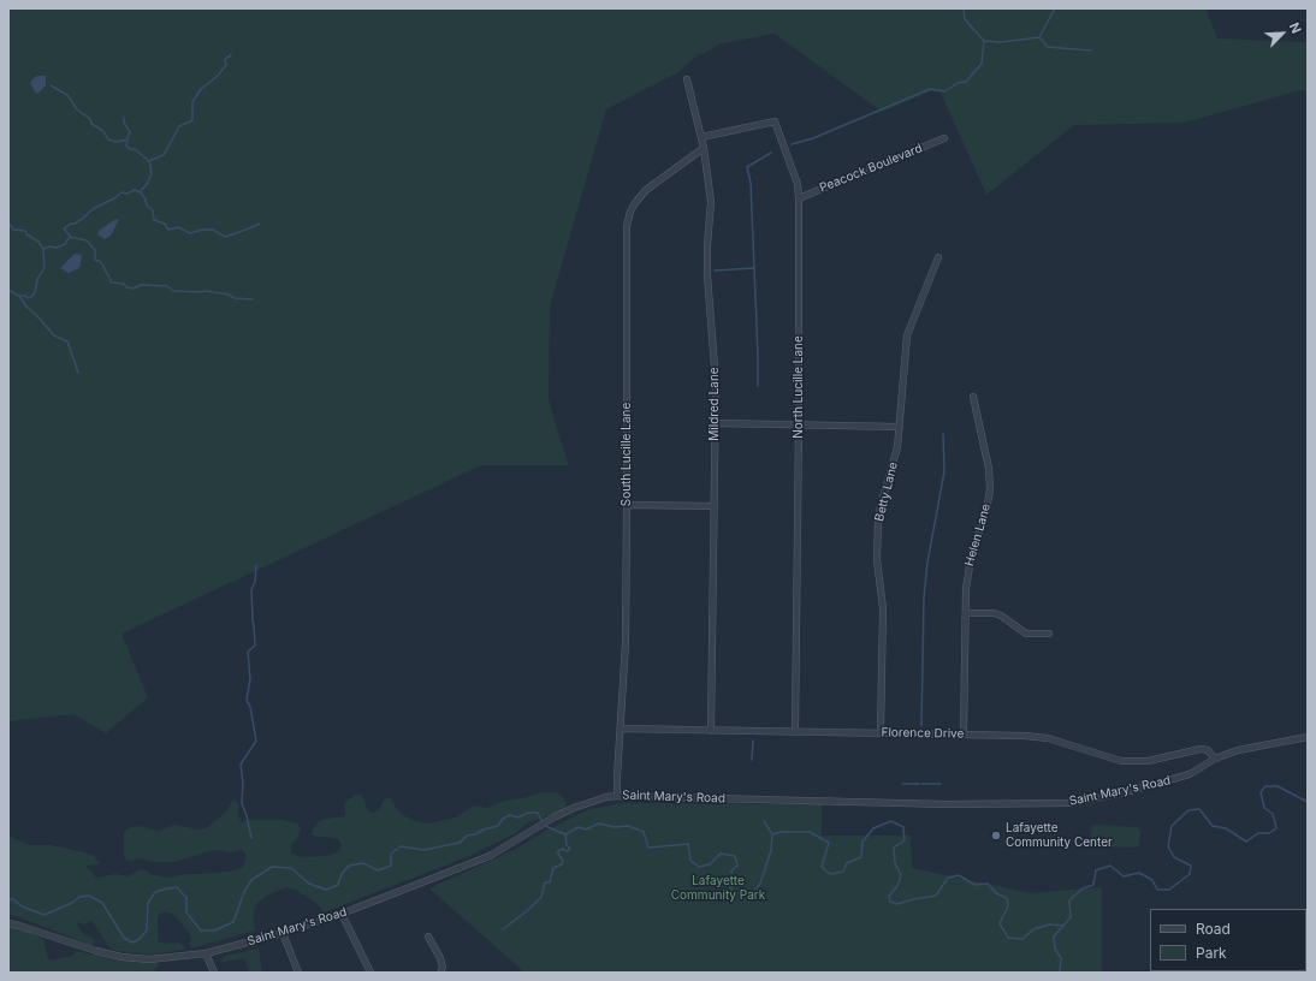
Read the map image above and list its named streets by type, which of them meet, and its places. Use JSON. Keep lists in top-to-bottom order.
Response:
{
  "streets": {
    "street": [
      "Peacock Boulevard",
      "North Lucille Lane",
      "Mildred Lane",
      "South Lucille Lane",
      "Betty Lane",
      "Helen Lane",
      "Florence Drive",
      "Saint Mary's Road"
    ]
  },
  "crossings": [
    ["Peacock Boulevard", "North Lucille Lane"],
    ["North Lucille Lane", "Mildred Lane"],
    ["North Lucille Lane", "Florence Drive"],
    ["Mildred Lane", "South Lucille Lane"],
    ["Mildred Lane", "Florence Drive"],
    ["South Lucille Lane", "Florence Drive"],
    ["South Lucille Lane", "Saint Mary's Road"],
    ["Betty Lane", "Florence Drive"],
    ["Helen Lane", "Florence Drive"],
    ["Florence Drive", "Saint Mary's Road"]
  ],
  "parks": ["Lafayette Community Park"],
  "places": ["Lafayette Community Center"],
  "legend": ["Road", "Park"],
  "north": "top right"
}
